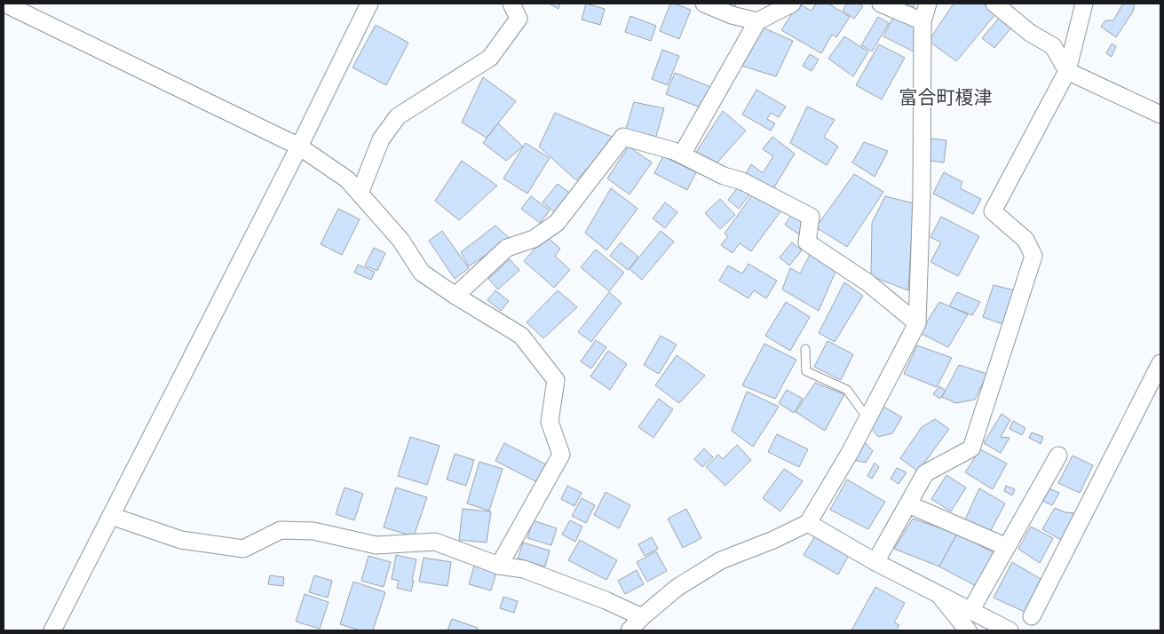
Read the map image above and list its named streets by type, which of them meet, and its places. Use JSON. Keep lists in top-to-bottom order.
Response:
{
  "districts": ["富合町榎津"]
}
